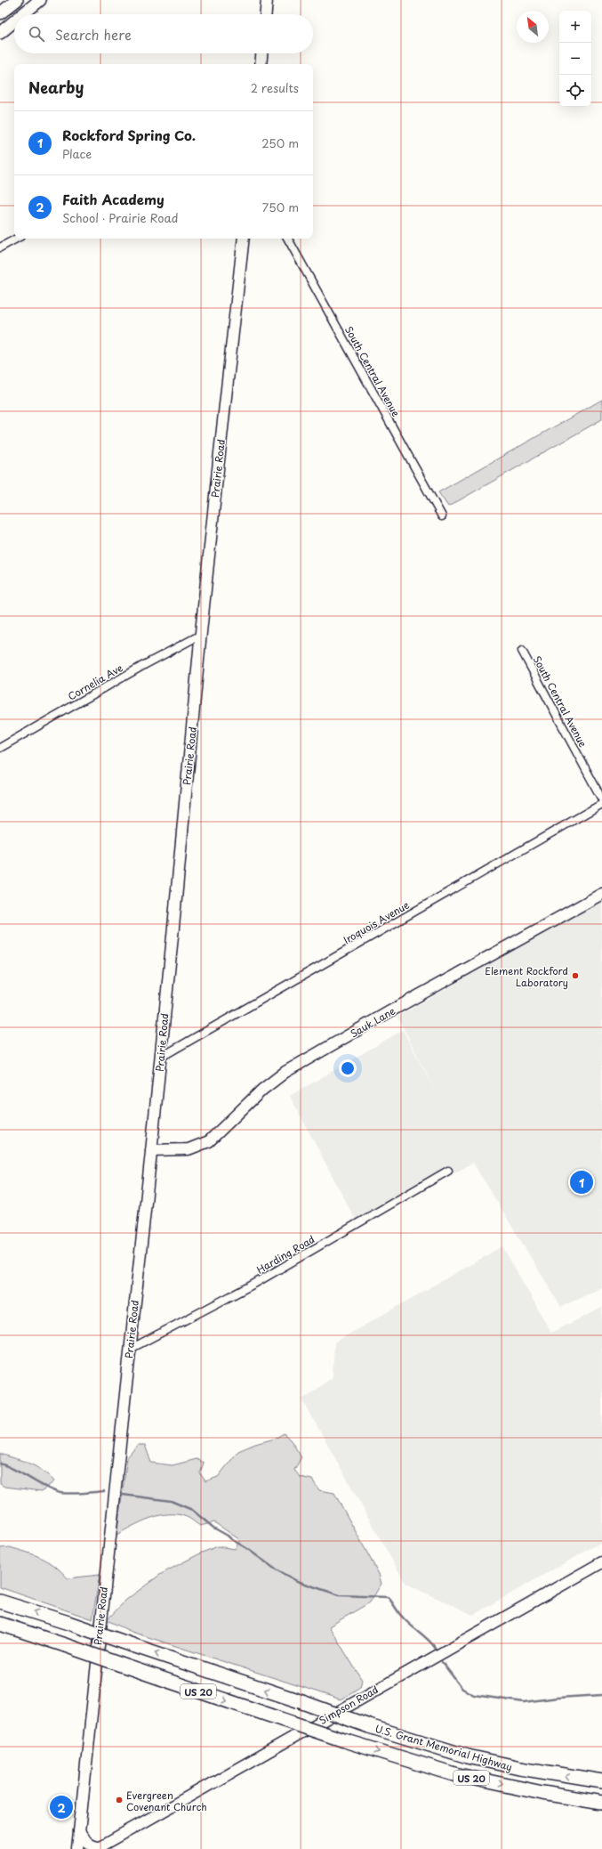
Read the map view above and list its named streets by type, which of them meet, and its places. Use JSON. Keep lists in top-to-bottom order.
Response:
{
  "streets": {
    "highway": ["US 20", "U.S. Grant Memorial Highway"],
    "street": [
      "South Central Avenue",
      "Prairie Road",
      "Cornelia Ave",
      "Iroquois Avenue",
      "Sauk Lane",
      "Harding Road",
      "Simpson Road"
    ]
  },
  "crossings": [
    ["Prairie Road", "Cornelia Ave"],
    ["Prairie Road", "Iroquois Avenue"],
    ["Prairie Road", "Sauk Lane"],
    ["Prairie Road", "Harding Road"]
  ],
  "places": ["Element Rockford Laboratory", "Evergreen Covenant Church"],
  "north": "top left",
  "page": {
    "map_buttons": ["+", "−"],
    "search": "Search here",
    "heading": ["Nearby", "2 results"],
    "list": [
      {
        "mark": "1",
        "name": "Rockford Spring Co.",
        "note": "Place",
        "value": "250 m"
      },
      {
        "mark": "2",
        "name": "Faith Academy",
        "note": "School · Prairie Road",
        "value": "750 m"
      }
    ],
    "pins": ["1", "2"]
  }
}
